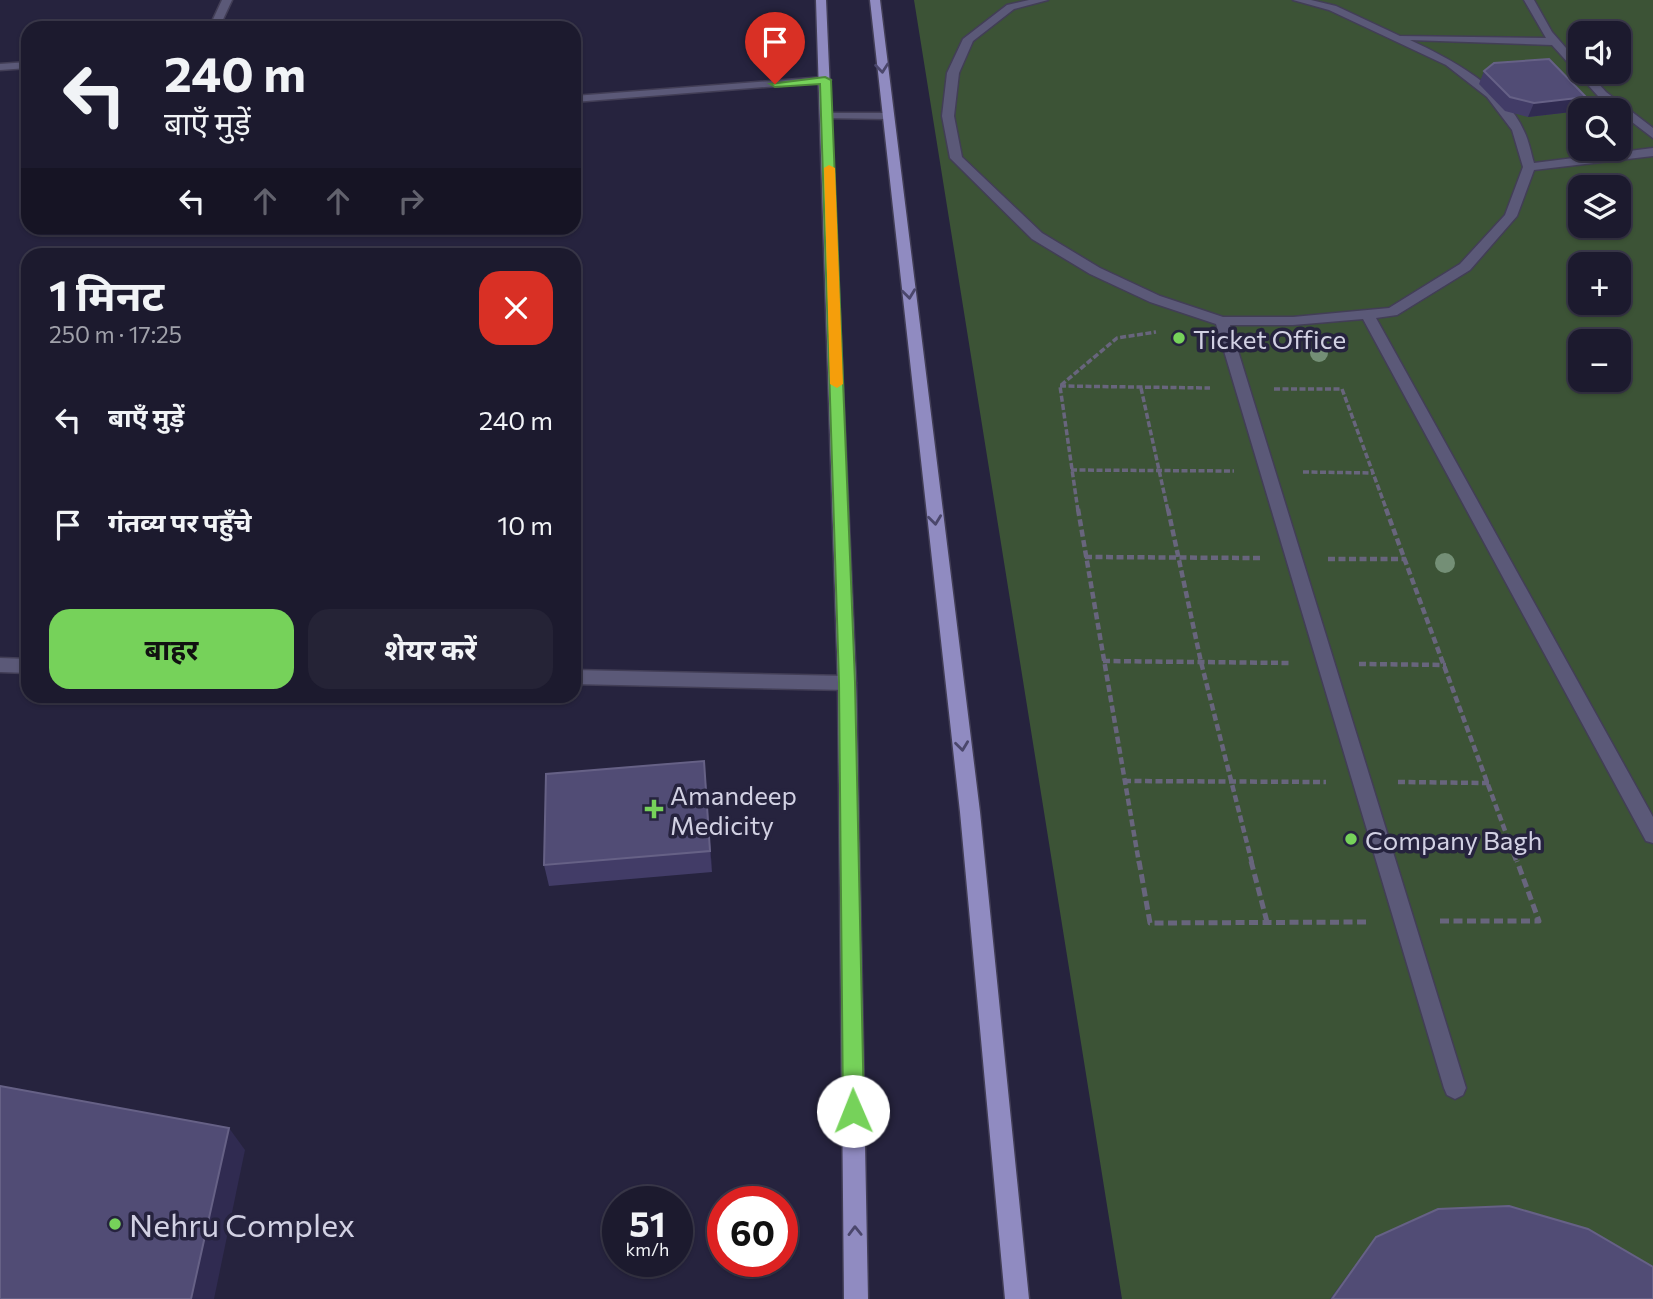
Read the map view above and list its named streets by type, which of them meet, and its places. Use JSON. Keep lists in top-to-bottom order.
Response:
{
  "places": {
    "other": ["Ticket Office", "Company Bagh", "Nehru Complex"],
    "health": ["Amandeep Medicity"]
  },
  "page": {
    "map_buttons": ["+", "−"],
    "turn": ["240 m", "बाएँ मुड़ें"],
    "heading": ["1 मिनट", "250 m · 17:25"],
    "list": [
      {
        "name": "बाएँ मुड़ें",
        "value": "240 m"
      },
      {
        "name": "गंतव्य पर पहुँचे",
        "value": "10 m"
      }
    ],
    "buttons": ["बाहर", "शेयर करें"],
    "speed": "51 km/h",
    "limit": "60"
  }
}
